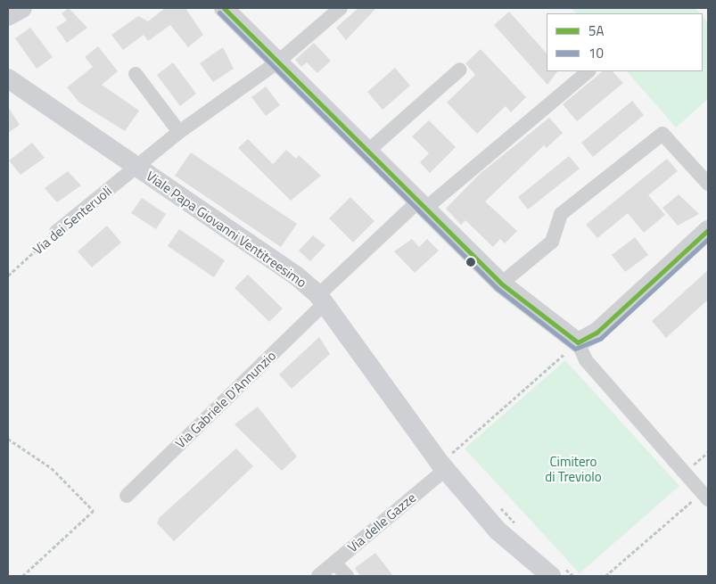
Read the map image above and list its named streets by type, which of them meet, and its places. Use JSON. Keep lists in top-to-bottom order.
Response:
{
  "streets": {
    "street": [
      "Via dei Senteruoli",
      "Viale Papa Giovanni Ventitreesimo",
      "Via Gabriele D'Annunzio",
      "Via delle Gazze"
    ]
  },
  "crossings": [
    ["Via dei Senteruoli", "Viale Papa Giovanni Ventitreesimo"],
    ["Viale Papa Giovanni Ventitreesimo", "Via Gabriele D'Annunzio"],
    ["Viale Papa Giovanni Ventitreesimo", "Via delle Gazze"]
  ],
  "parks": ["Cimitero di Treviolo"],
  "lines": ["transit line 5A", "transit line 10"],
  "legend": ["5A", "10"]
}
